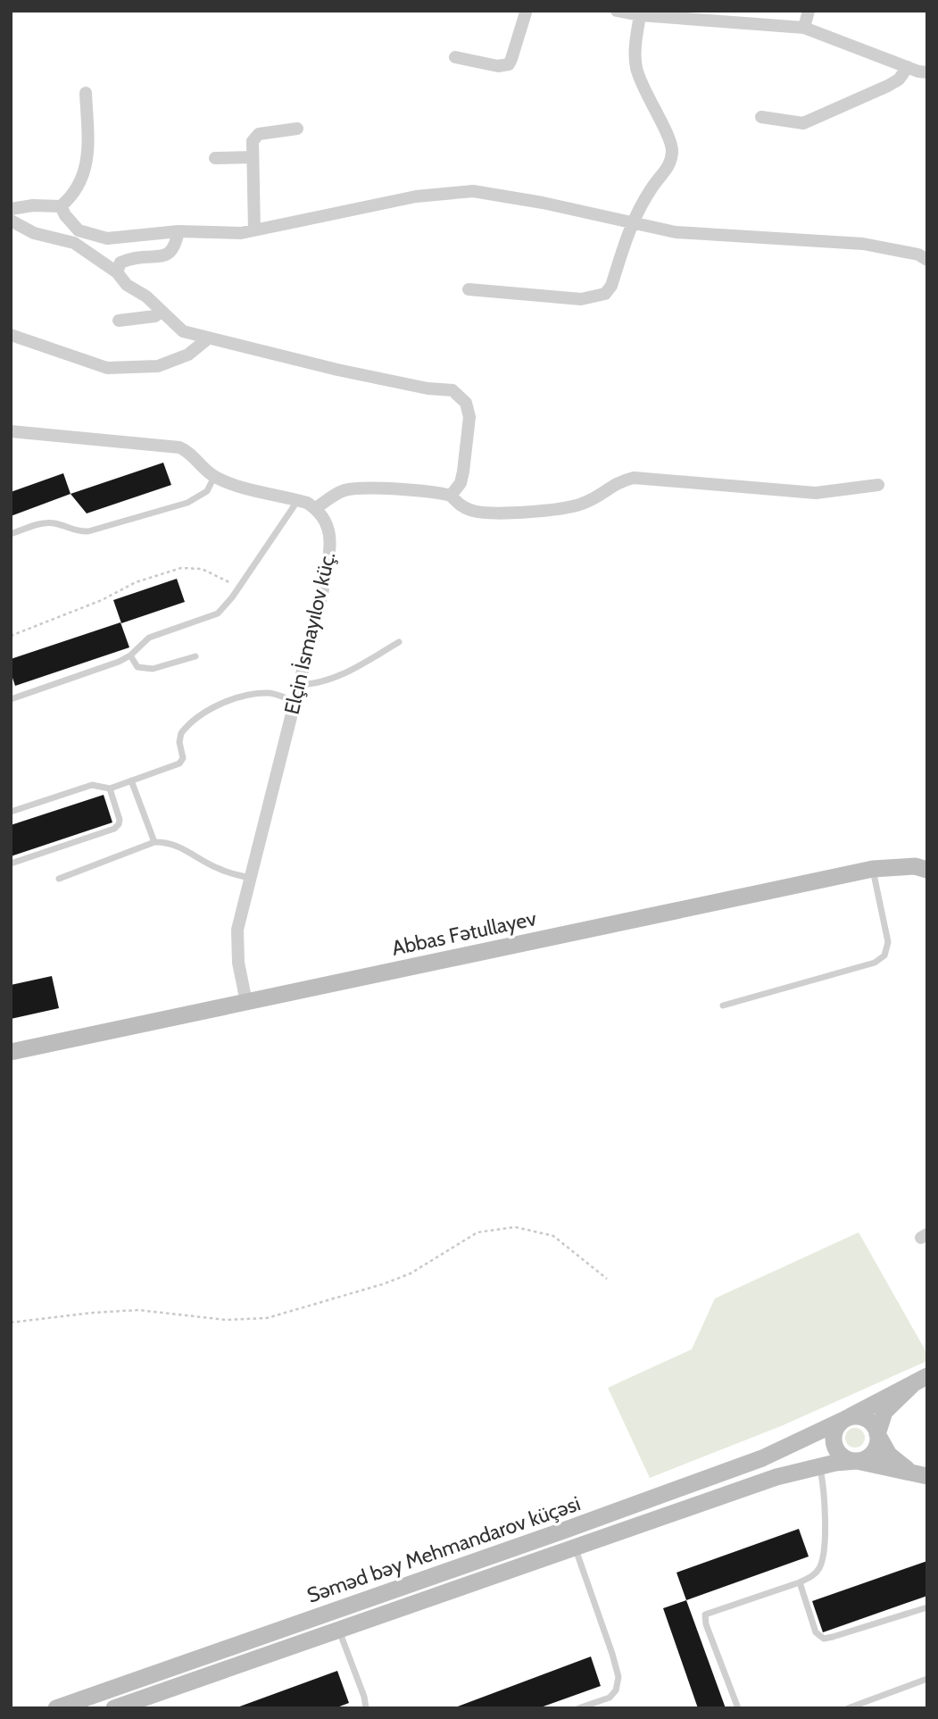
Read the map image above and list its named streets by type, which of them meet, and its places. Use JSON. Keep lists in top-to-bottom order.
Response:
{
  "streets": {
    "main road": ["Abbas Fətullayev", "Səməd bəy Mehmandarov küçəsi"],
    "street": ["Elçin İsmayılov küç."]
  },
  "crossings": [
    ["Elçin İsmayılov küç.", "Abbas Fətullayev"]
  ]
}
